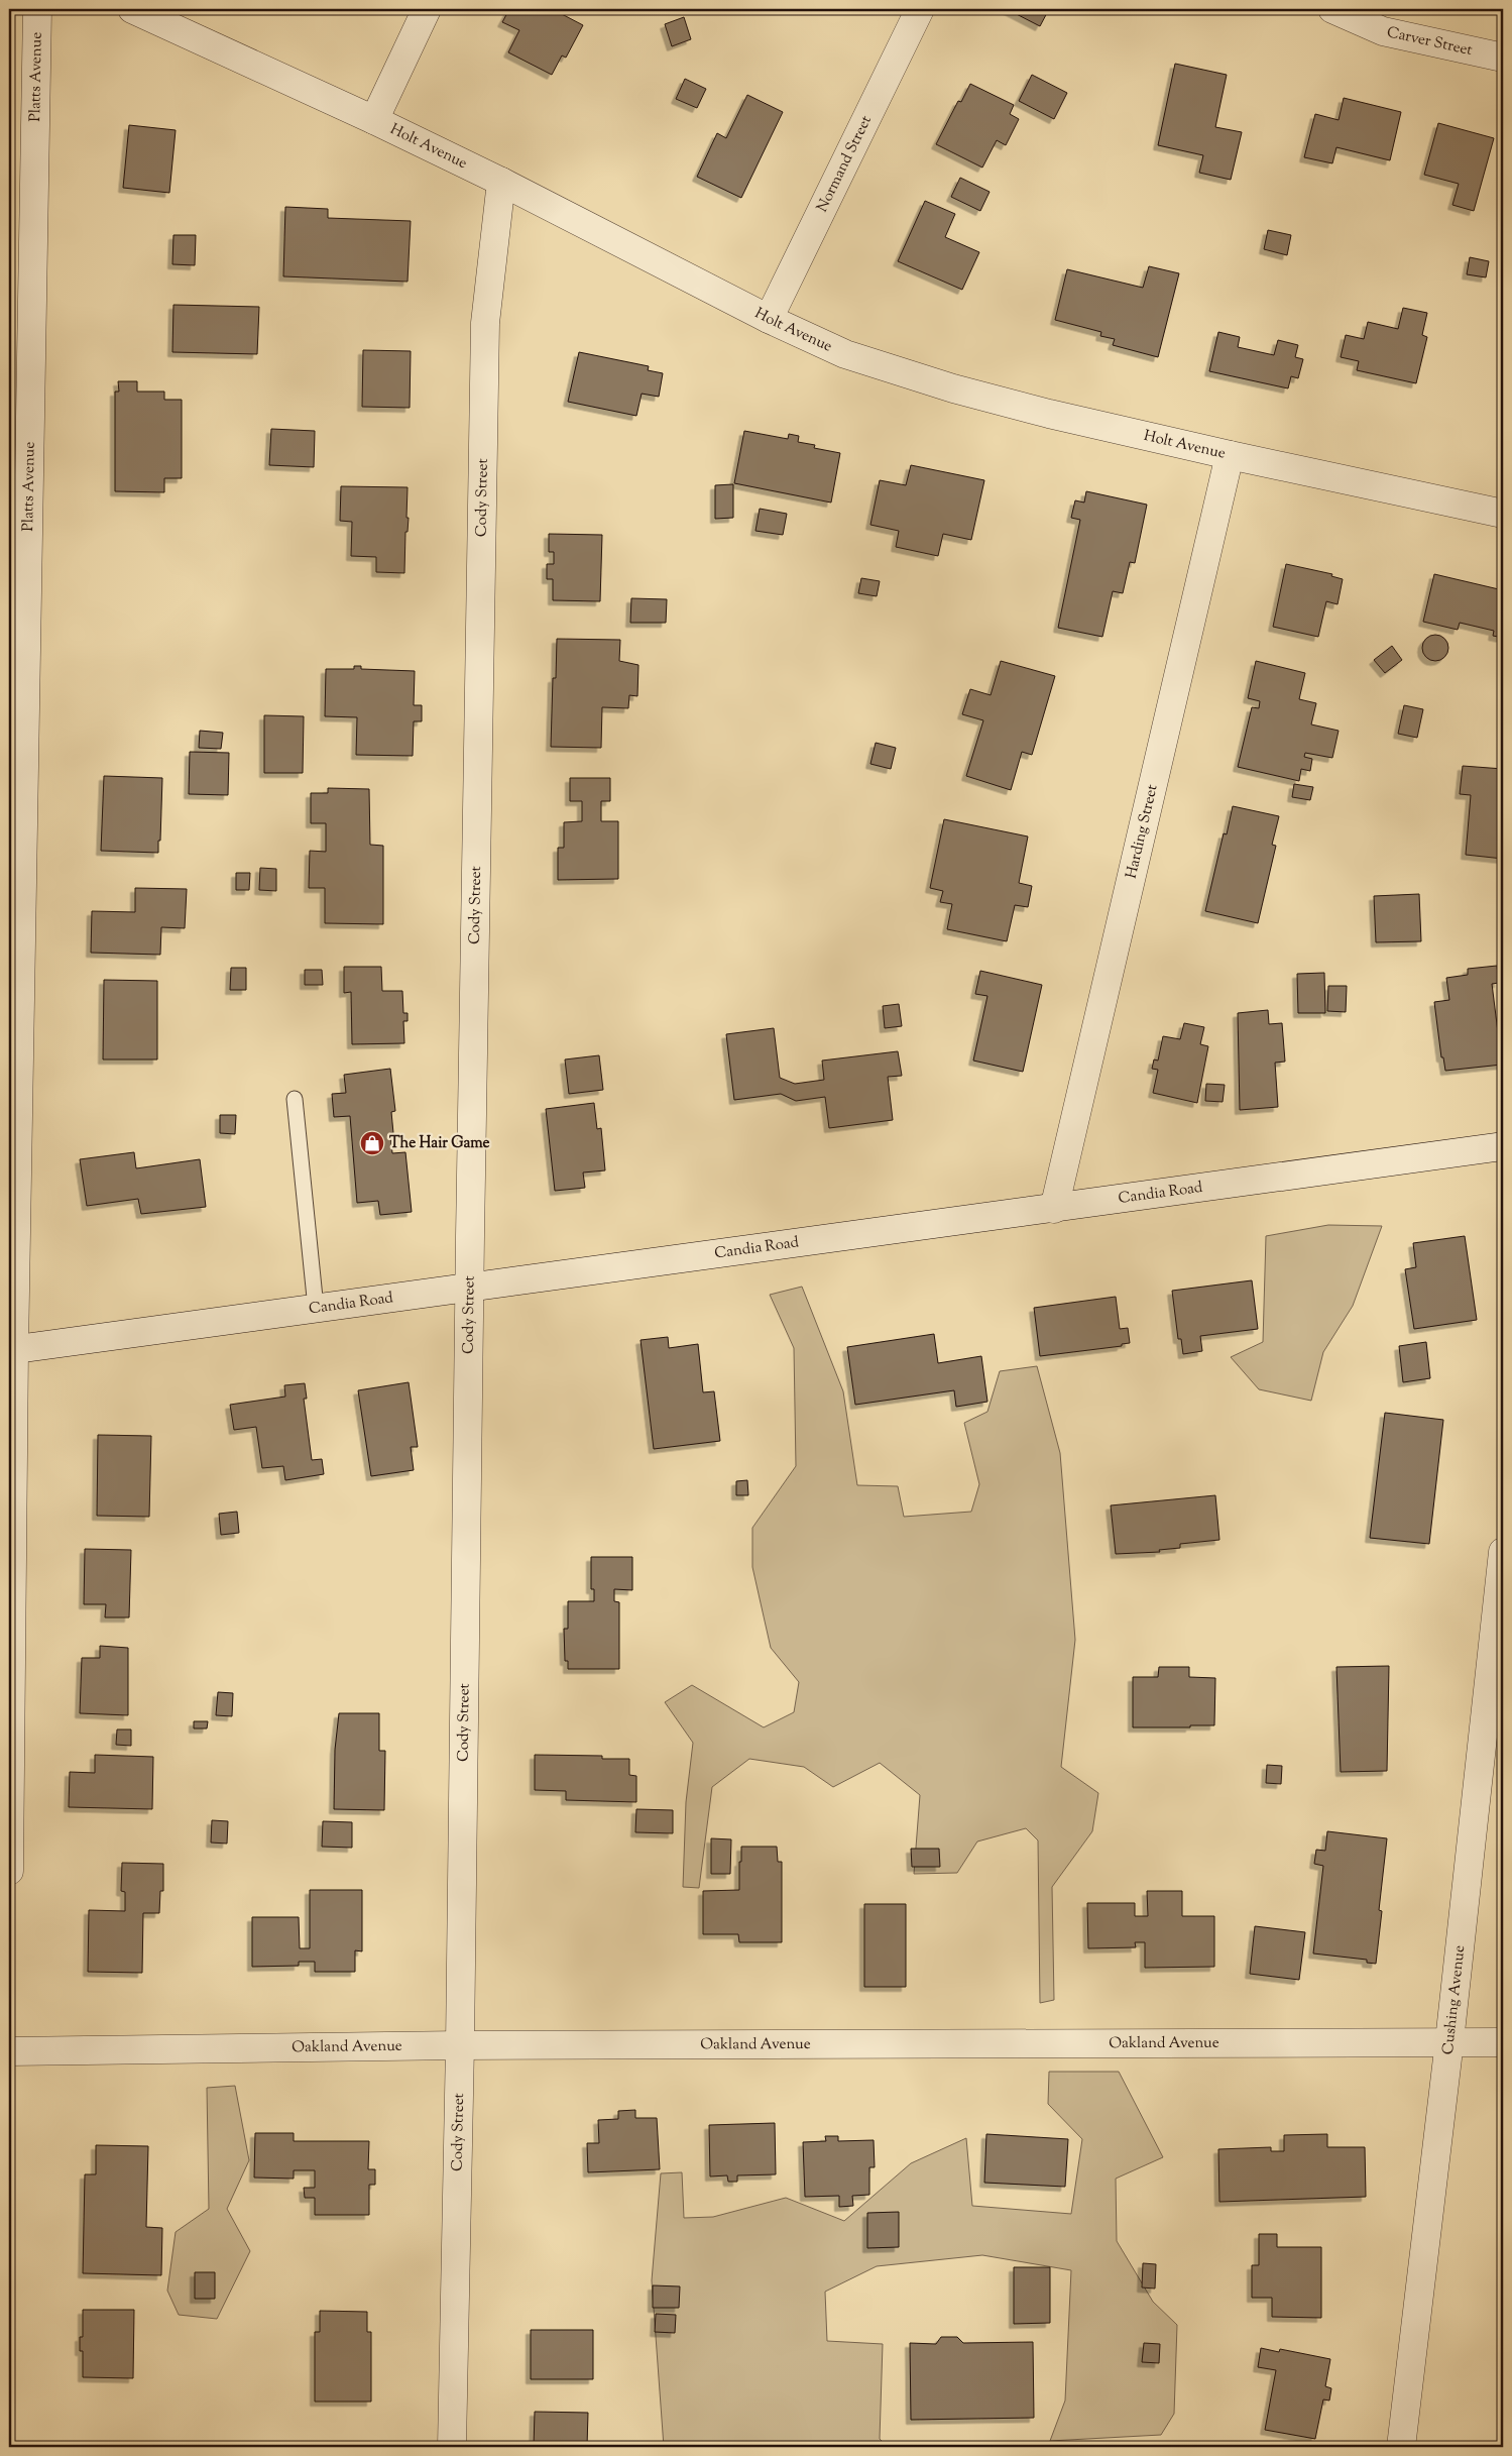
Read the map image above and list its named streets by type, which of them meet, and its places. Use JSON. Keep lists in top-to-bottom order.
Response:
{
  "streets": {
    "street": [
      "Carver Street",
      "Platts Avenue",
      "Holt Avenue",
      "Normand Street",
      "Cody Street",
      "Harding Street",
      "Candia Road",
      "Cushing Avenue",
      "Oakland Avenue"
    ]
  },
  "crossings": [
    ["Platts Avenue", "Candia Road"],
    ["Holt Avenue", "Normand Street"],
    ["Holt Avenue", "Cody Street"],
    ["Holt Avenue", "Harding Street"],
    ["Cody Street", "Candia Road"],
    ["Cody Street", "Oakland Avenue"],
    ["Harding Street", "Candia Road"],
    ["Cushing Avenue", "Oakland Avenue"]
  ],
  "places": {
    "shop": ["The Hair Game"]
  }
}
